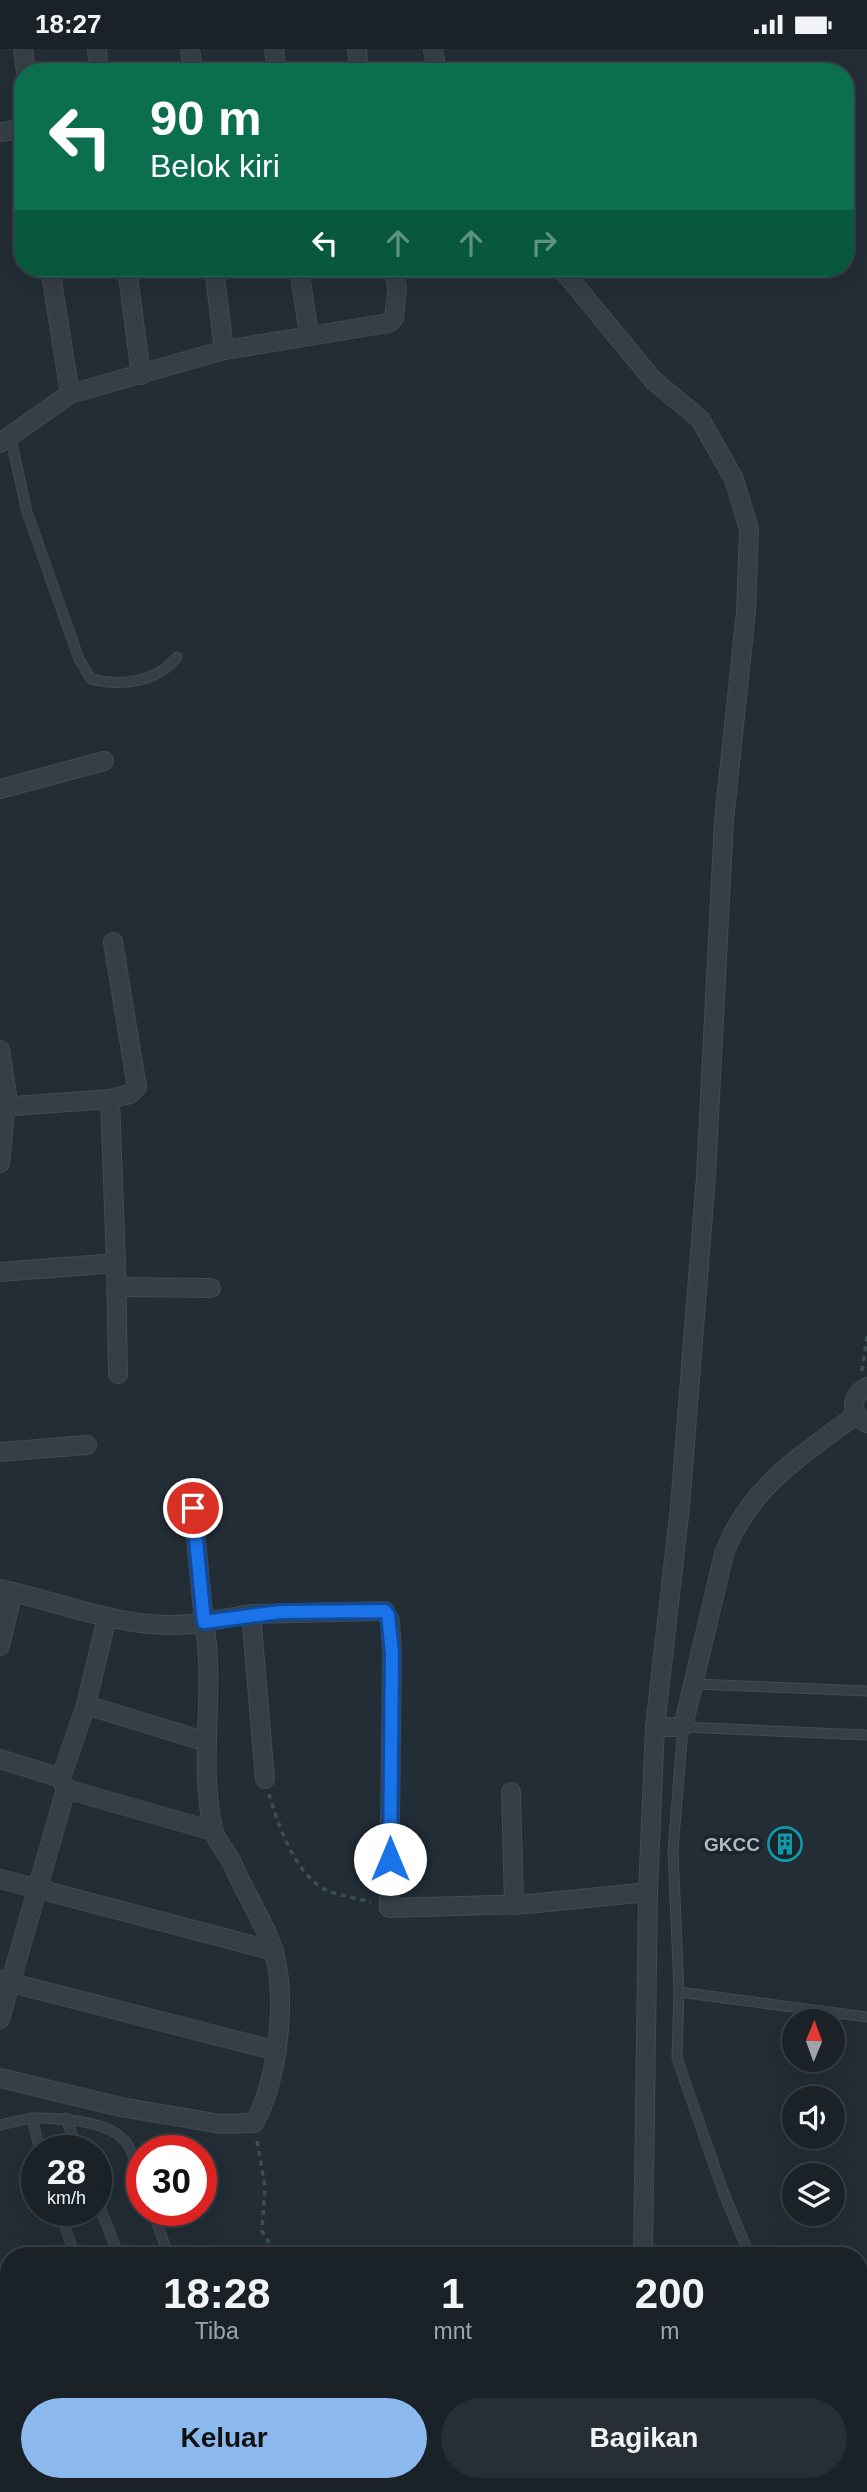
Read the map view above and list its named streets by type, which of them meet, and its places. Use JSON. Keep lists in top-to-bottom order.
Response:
{
  "places": {
    "building": ["GKCC"]
  },
  "north": "top",
  "page": {
    "status": "18:27",
    "turn": ["90 m", "Belok kiri"],
    "speed": "28 km/h",
    "limit": "30",
    "eta": [
      "18:28",
      "Tiba",
      "1",
      "mnt",
      "200",
      "m"
    ],
    "buttons": ["Keluar", "Bagikan"]
  }
}
